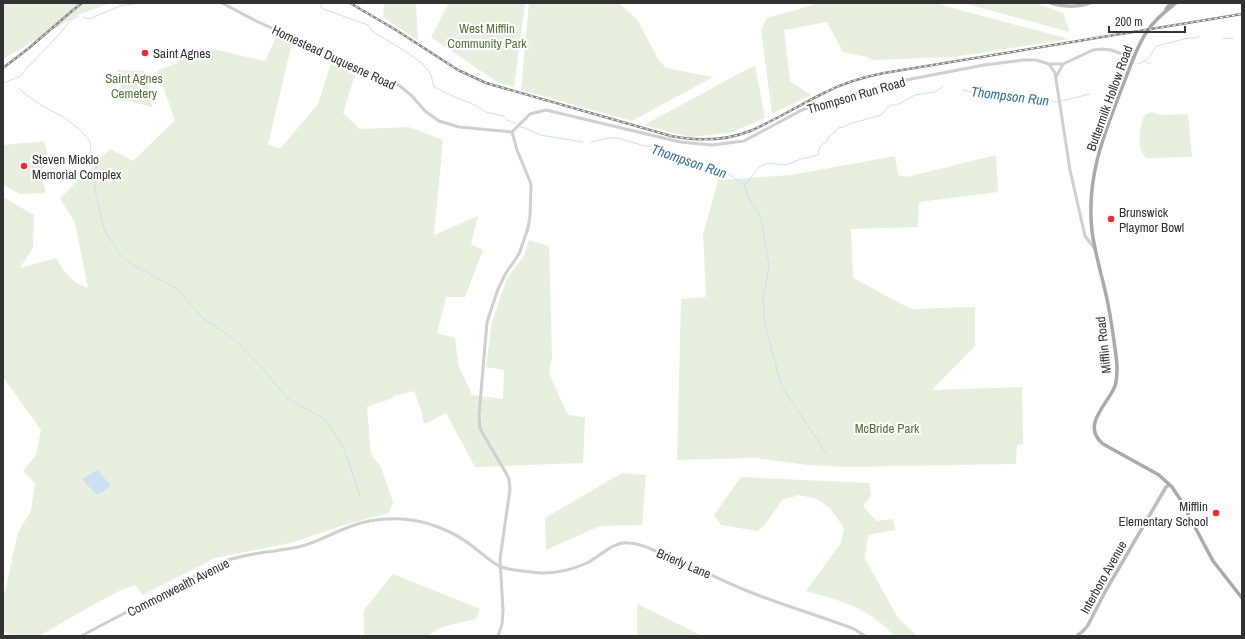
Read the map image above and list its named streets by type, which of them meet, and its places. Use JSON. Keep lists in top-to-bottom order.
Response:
{
  "streets": {
    "main road": ["Buttermilk Hollow Road", "Mifflin Road", "Interboro Avenue"],
    "street": [
      "Homestead Duquesne Road",
      "Thompson Run Road",
      "Brierly Lane",
      "Commonwealth Avenue"
    ]
  },
  "crossings": [
    ["Homestead Duquesne Road", "Thompson Run Road"],
    ["Thompson Run Road", "Buttermilk Hollow Road"],
    ["Buttermilk Hollow Road", "Mifflin Road"],
    ["Mifflin Road", "Interboro Avenue"],
    ["Brierly Lane", "Commonwealth Avenue"]
  ],
  "water": ["Thompson Run"],
  "parks": ["West Mifflin Community Park", "Saint Agnes Cemetery", "McBride Park"],
  "places": [
    "Saint Agnes",
    "Steven Micklo Memorial Complex",
    "Brunswick Playmor Bowl",
    "Mifflin Elementary School"
  ],
  "scale_bar": "200 m"
}
